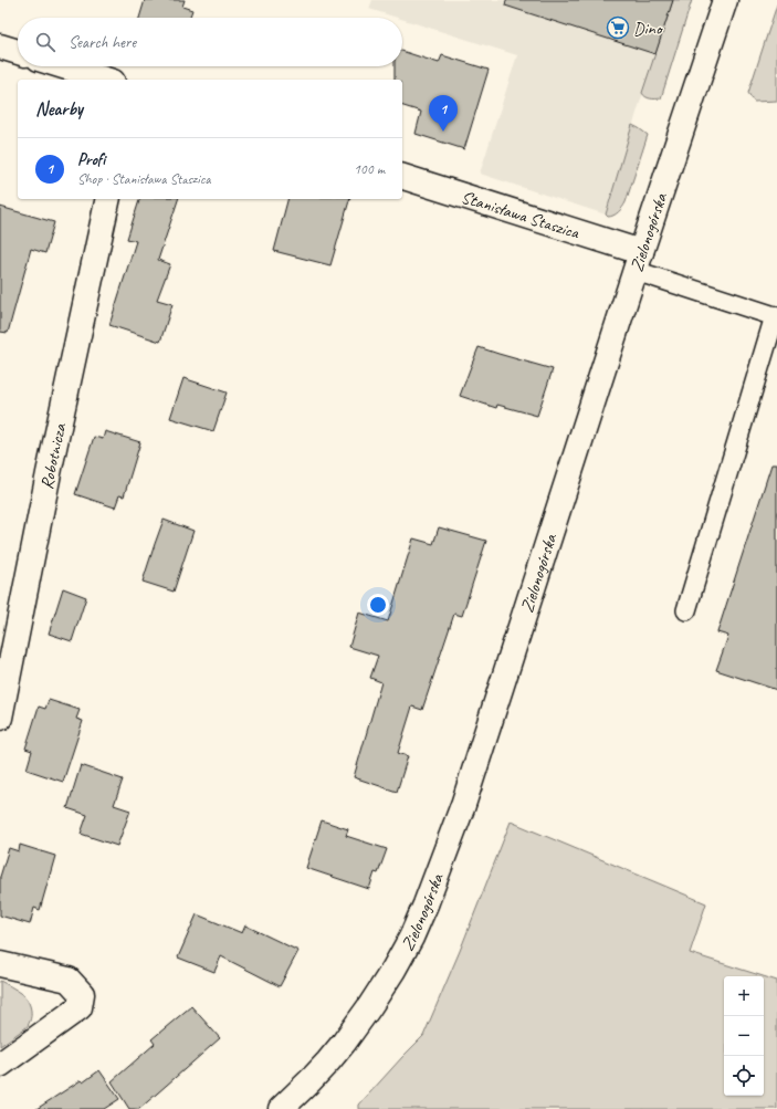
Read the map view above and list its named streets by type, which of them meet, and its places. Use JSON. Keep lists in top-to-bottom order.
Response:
{
  "streets": {
    "street": ["Stanisława Staszica", "Zielonogórska", "Robotnicza"]
  },
  "crossings": [
    ["Stanisława Staszica", "Zielonogórska"]
  ],
  "places": {
    "supermarket": ["Dino"]
  },
  "page": {
    "search": "Search here",
    "heading": "Nearby",
    "pins": "1",
    "list": [
      {
        "mark": "1",
        "name": "Profi",
        "note": "Shop · Stanisława Staszica",
        "value": "100 m"
      }
    ],
    "map_buttons": ["+", "−"]
  }
}
